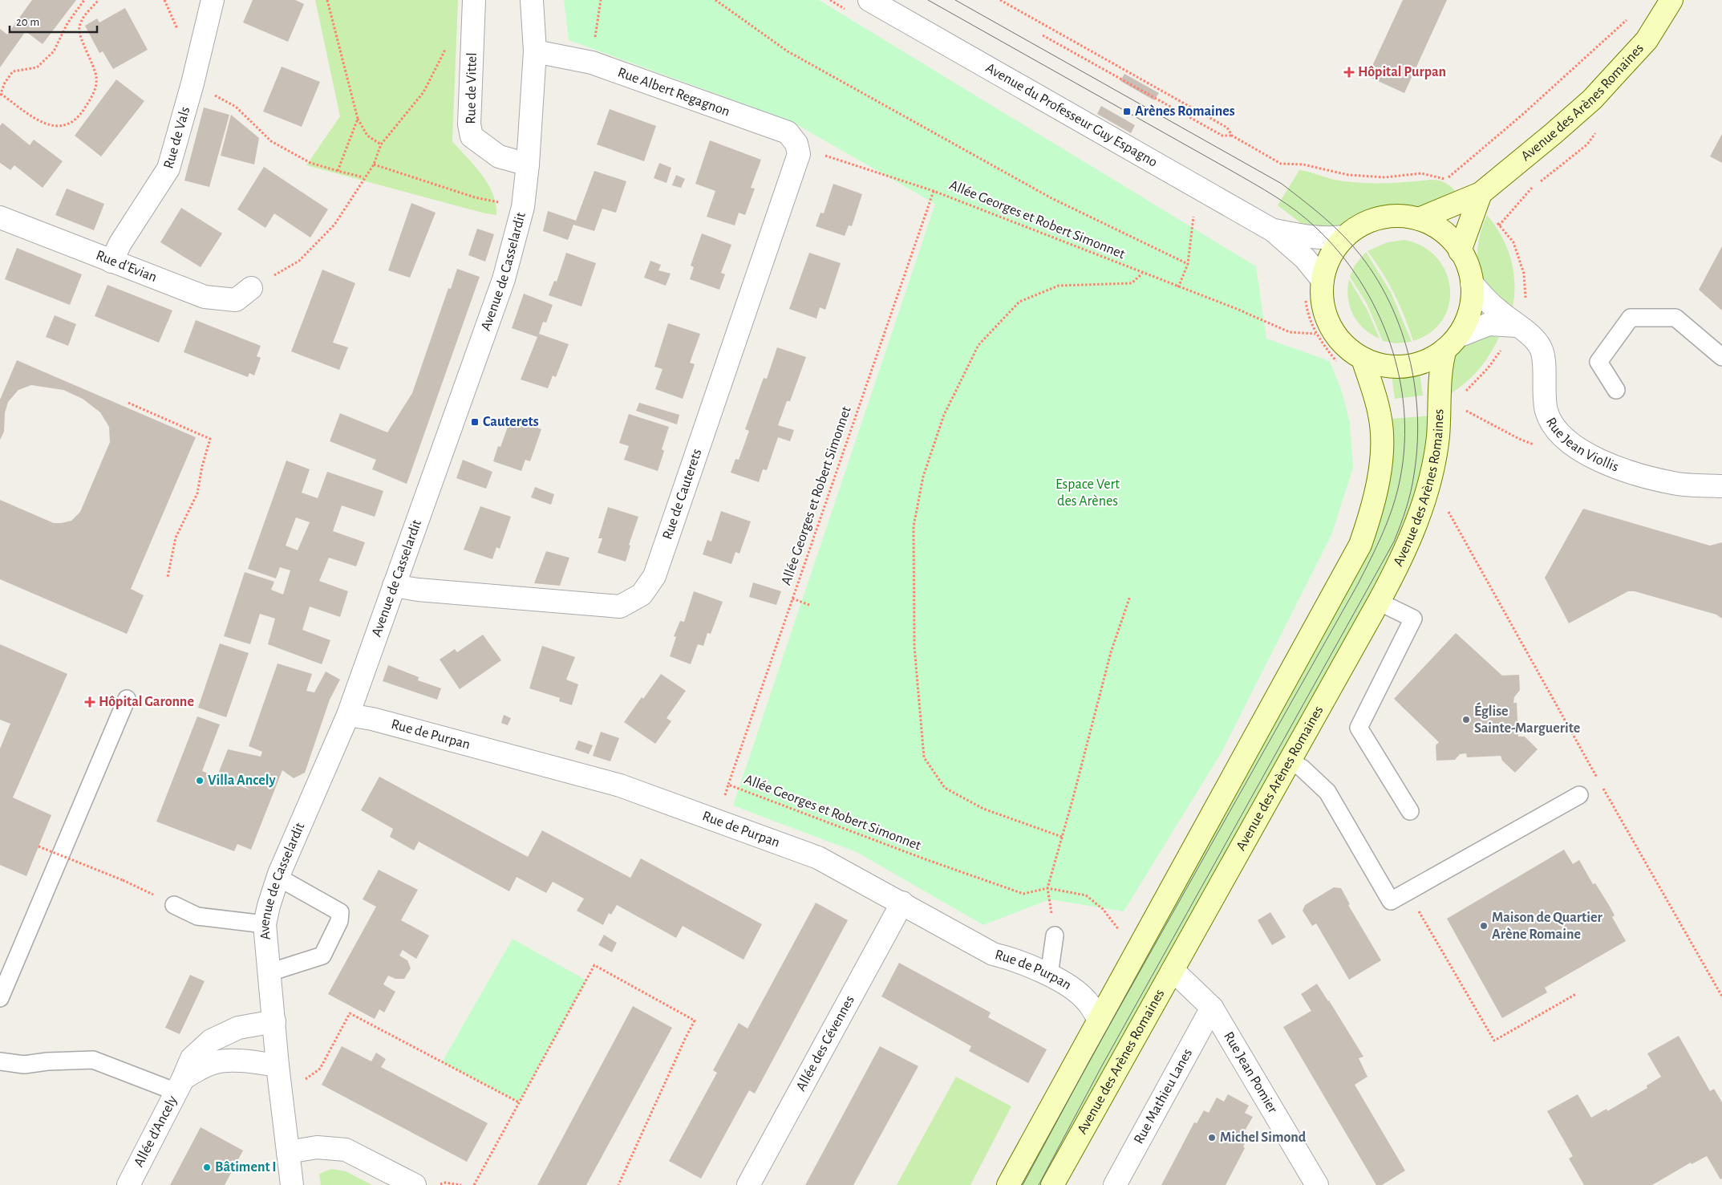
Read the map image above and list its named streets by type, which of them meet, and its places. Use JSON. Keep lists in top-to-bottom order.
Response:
{
  "streets": {
    "main road": ["Avenue des Arènes Romaines"],
    "street": [
      "Rue de Vittel",
      "Rue Albert Regagnon",
      "Avenue du Professeur Guy Espagno",
      "Rue de Vals",
      "Rue d'Evian",
      "Avenue de Casselardit",
      "Rue Jean Viollis",
      "Rue de Cauterets",
      "Rue de Purpan",
      "Allée des Cévennes",
      "Rue Jean Pomier",
      "Rue Mathieu Lanes",
      "Allée d'Ancely"
    ],
    "path": ["Allée Georges et Robert Simonnet"]
  },
  "crossings": [
    ["Rue de Vittel", "Avenue de Casselardit"],
    ["Rue Albert Regagnon", "Avenue de Casselardit"],
    ["Rue Albert Regagnon", "Rue de Cauterets"],
    ["Avenue des Arènes Romaines", "Rue Jean Pomier"],
    ["Rue de Vals", "Rue d'Evian"],
    ["Avenue de Casselardit", "Rue de Cauterets"],
    ["Avenue de Casselardit", "Rue de Purpan"],
    ["Avenue de Casselardit", "Allée d'Ancely"],
    ["Rue de Purpan", "Allée des Cévennes"],
    ["Rue Jean Pomier", "Rue Mathieu Lanes"]
  ],
  "parks": ["Espace Vert des Arènes"],
  "places": {
    "health": ["Hôpital Purpan", "Hôpital Garonne"],
    "transit": ["Arènes Romaines", "Cauterets"],
    "other": [
      "Église Sainte-Marguerite",
      "Villa Ancely",
      "Maison de Quartier Arène Romaine",
      "Michel Simond",
      "Bâtiment I"
    ]
  },
  "scale_bar": "20 m"
}
